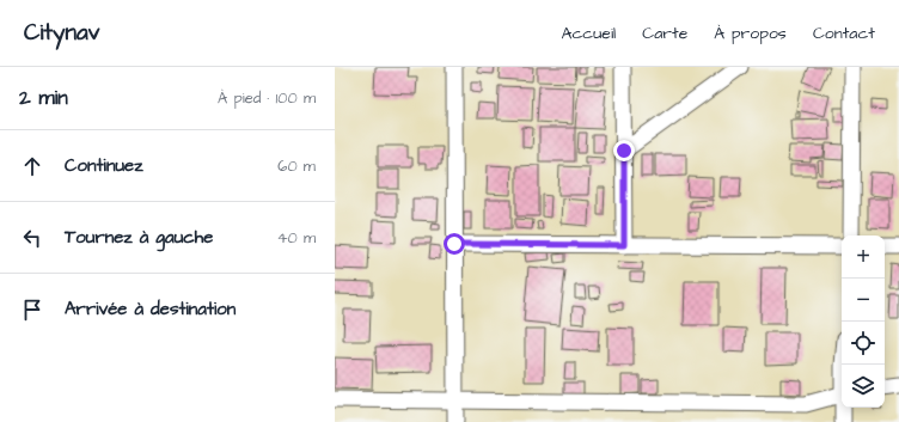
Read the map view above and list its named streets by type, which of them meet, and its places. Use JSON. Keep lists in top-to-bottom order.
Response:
{
  "page": {
    "header": "Citynav",
    "nav": [
      "Accueil",
      "Carte",
      "À propos",
      "Contact"
    ],
    "heading": ["2 min", "À pied · 100 m"],
    "list": [
      ["Continuez", "60 m"],
      ["Tournez à gauche", "40 m"],
      "Arrivée à destination"
    ],
    "map_buttons": ["+", "−"]
  }
}
